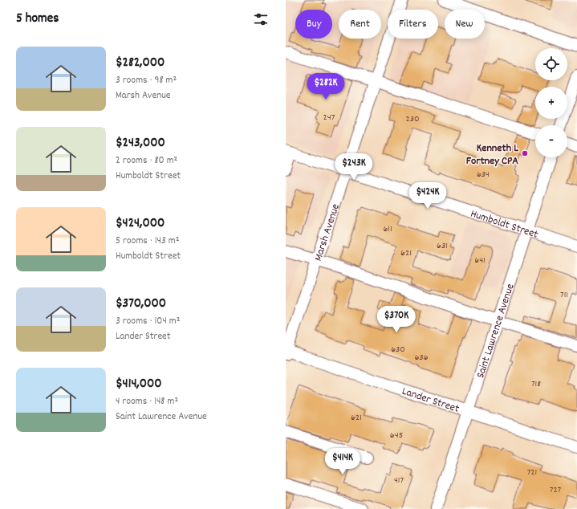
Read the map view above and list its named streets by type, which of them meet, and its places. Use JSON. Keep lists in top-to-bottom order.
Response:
{
  "streets": {
    "street": [
      "Humboldt Street",
      "Marsh Avenue",
      "Saint Lawrence Avenue",
      "Lander Street"
    ]
  },
  "crossings": [
    ["Humboldt Street", "Marsh Avenue"],
    ["Humboldt Street", "Saint Lawrence Avenue"],
    ["Marsh Avenue", "Lander Street"],
    ["Saint Lawrence Avenue", "Lander Street"]
  ],
  "places": ["Kenneth L Fortney CPA"],
  "house_numbers": [
    "247",
    "230",
    "634",
    "611",
    "631",
    "621",
    "641",
    "711",
    "630",
    "636",
    "718",
    "621",
    "645",
    "721",
    "417",
    "727"
  ],
  "page": {
    "heading": "5 homes",
    "chip": [
      "Buy",
      "Rent",
      "Filters",
      "New"
    ],
    "list": [
      {
        "name": "$282,000",
        "note": "3 rooms · 98 m² · Marsh Avenue"
      },
      {
        "name": "$243,000",
        "note": "2 rooms · 80 m² · Humboldt Street"
      },
      {
        "name": "$424,000",
        "note": "5 rooms · 143 m² · Humboldt Street"
      },
      {
        "name": "$370,000",
        "note": "3 rooms · 104 m² · Lander Street"
      },
      {
        "name": "$414,000",
        "note": "4 rooms · 148 m² · Saint Lawrence Avenue"
      }
    ],
    "map_buttons": ["+", "−"],
    "price": [
      "$282K",
      "$243K",
      "$424K",
      "$370K",
      "$414K"
    ]
  }
}
